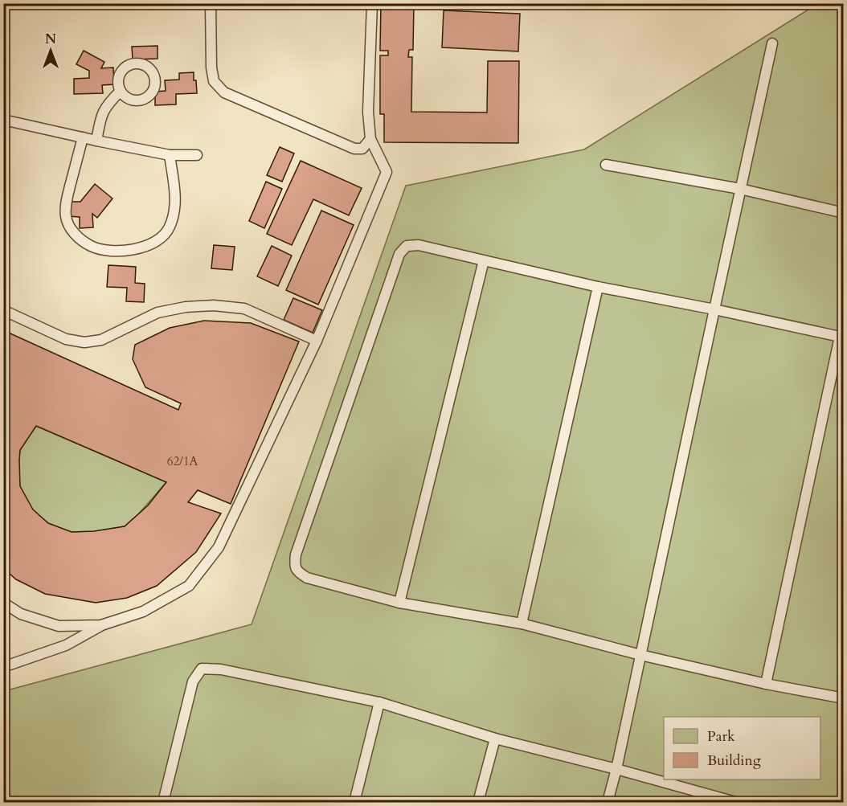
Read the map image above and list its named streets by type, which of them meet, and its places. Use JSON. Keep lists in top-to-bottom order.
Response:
{
  "house_numbers": ["62/1A"],
  "legend": ["Park", "Building"],
  "north": "top"
}
